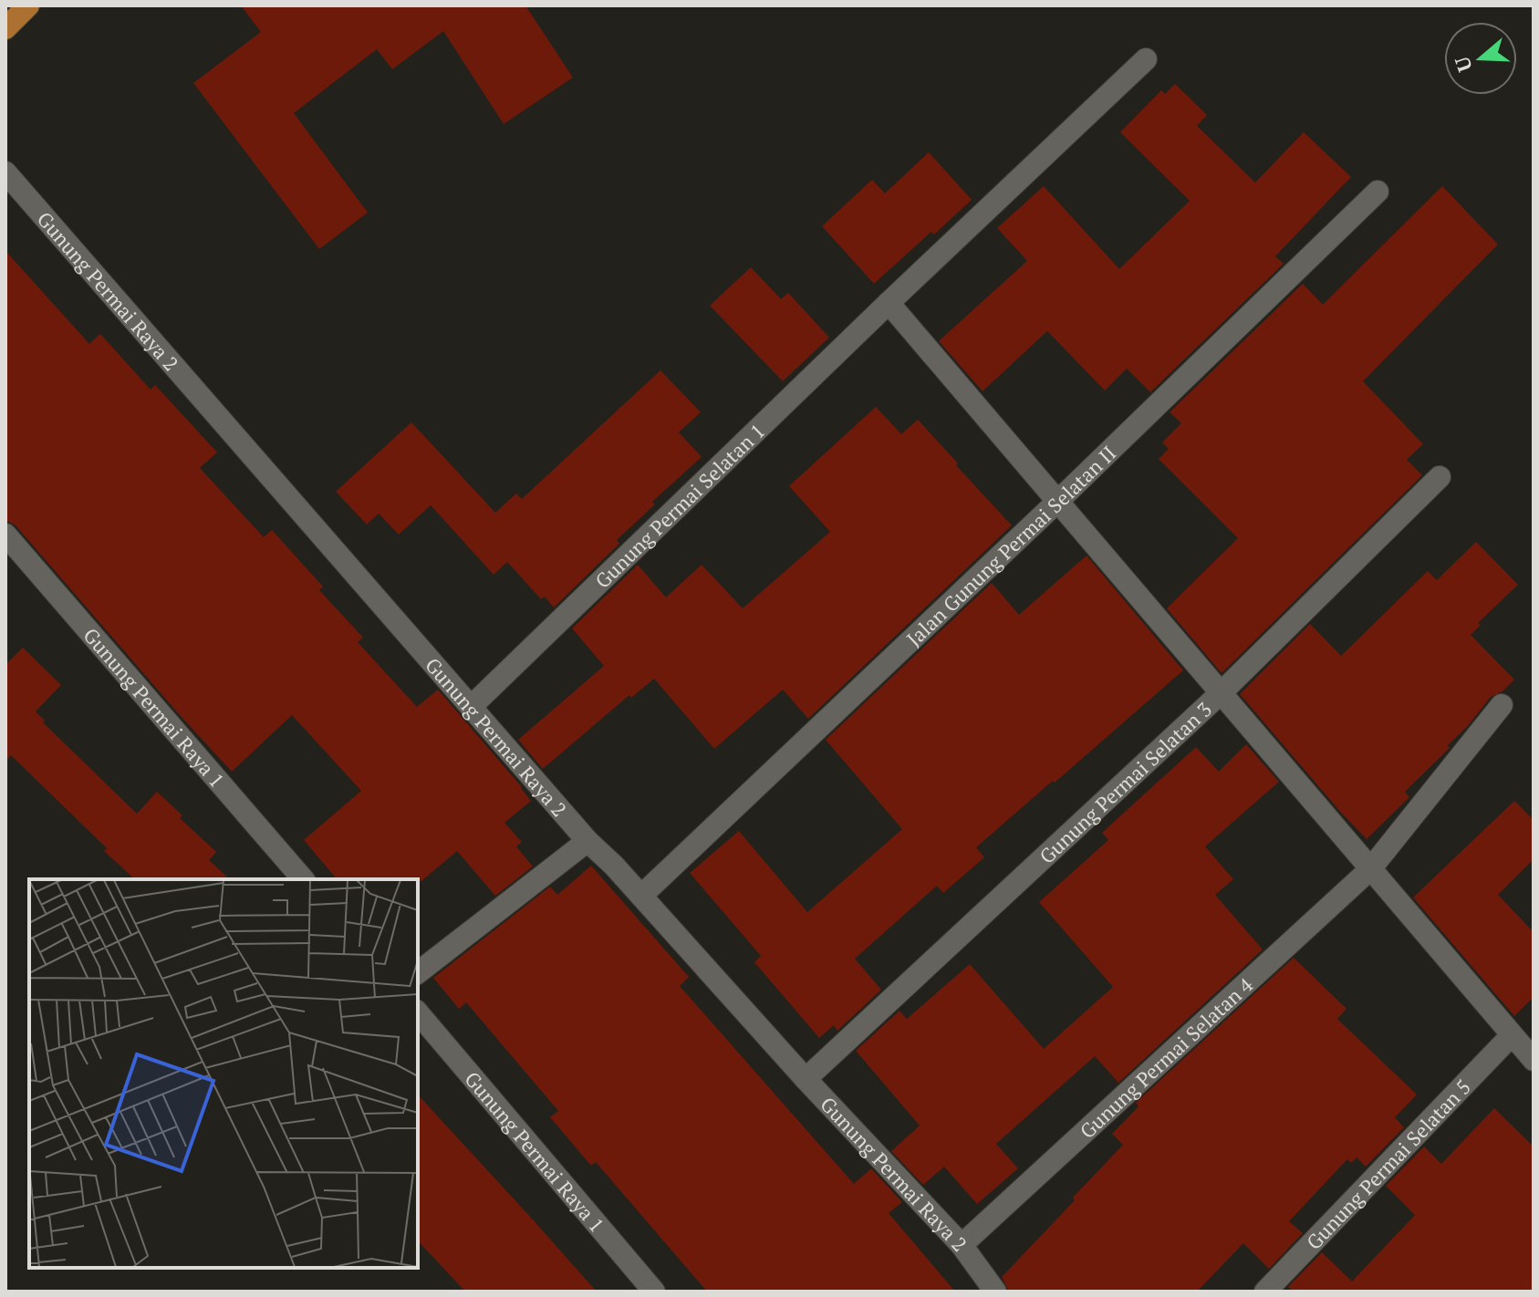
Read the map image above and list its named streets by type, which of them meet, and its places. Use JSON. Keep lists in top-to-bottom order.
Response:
{
  "streets": {
    "street": [
      "Gunung Permai Raya 2",
      "Gunung Permai Selatan 1",
      "Jalan Gunung Permai Selatan II",
      "Gunung Permai Raya 1",
      "Gunung Permai Selatan 3",
      "Gunung Permai Selatan 4",
      "Gunung Permai Selatan 5"
    ]
  },
  "crossings": [
    ["Gunung Permai Raya 2", "Gunung Permai Selatan 1"],
    ["Gunung Permai Raya 2", "Jalan Gunung Permai Selatan II"],
    ["Gunung Permai Raya 2", "Gunung Permai Selatan 3"],
    ["Gunung Permai Raya 2", "Gunung Permai Selatan 4"]
  ],
  "north": "left"
}
